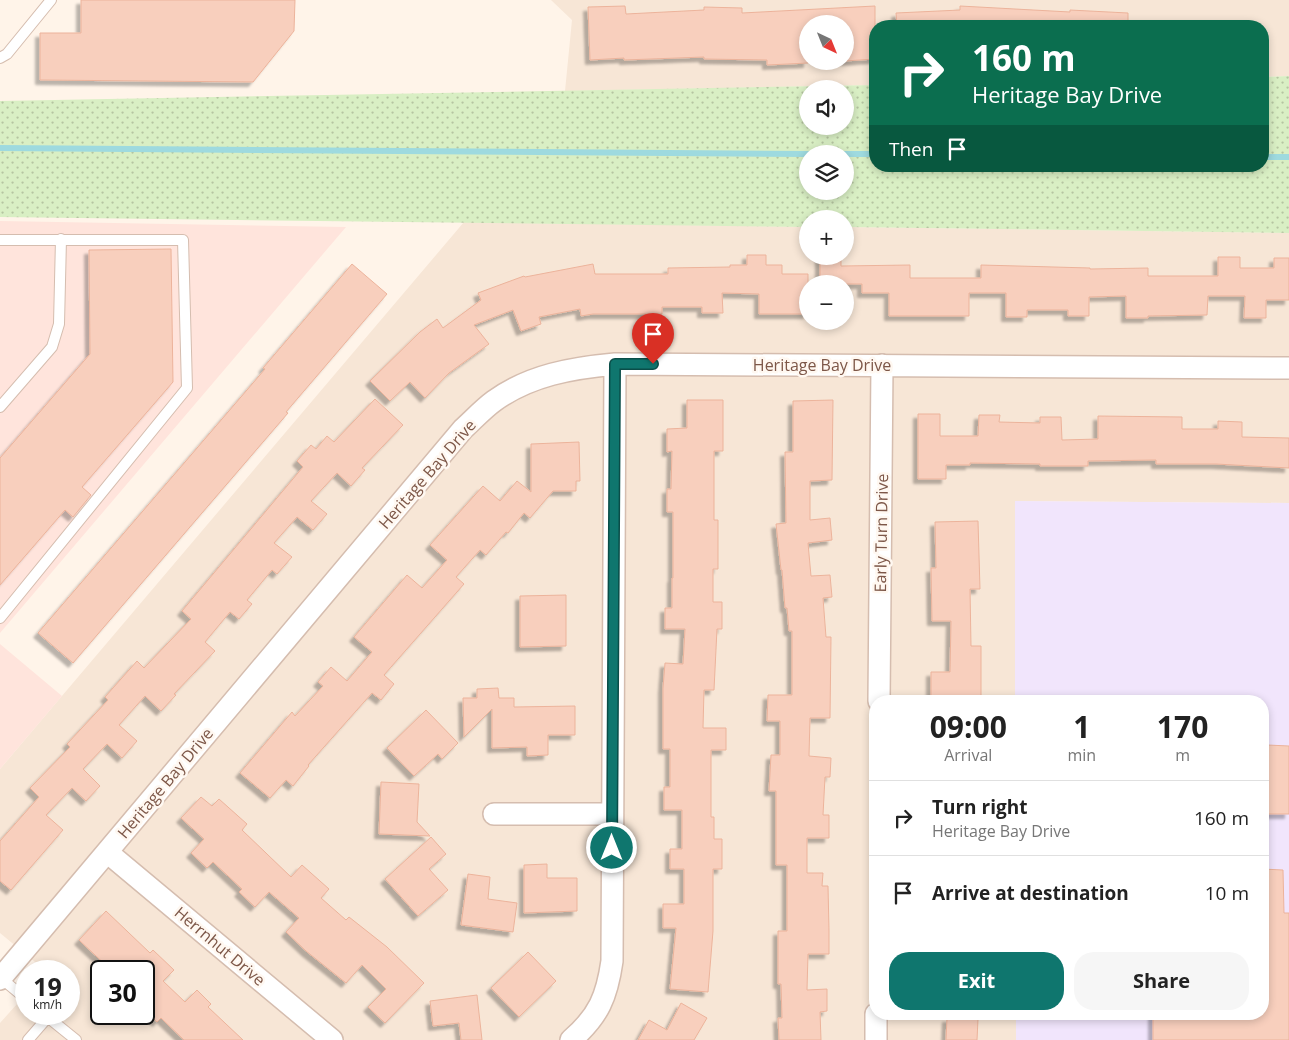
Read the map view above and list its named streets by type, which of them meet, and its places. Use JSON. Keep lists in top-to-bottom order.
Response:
{
  "streets": {
    "street": ["Heritage Bay Drive", "Early Turn Drive", "Herrnhut Drive"]
  },
  "crossings": [
    ["Heritage Bay Drive", "Early Turn Drive"],
    ["Heritage Bay Drive", "Herrnhut Drive"]
  ],
  "north": "bottom right",
  "page": {
    "map_buttons": ["+", "−"],
    "turn": ["160 m", "Heritage Bay Drive"],
    "then": "Then",
    "eta": [
      "09:00",
      "Arrival",
      "1",
      "min",
      "170",
      "m"
    ],
    "list": [
      {
        "name": "Turn right",
        "note": "Heritage Bay Drive",
        "value": "160 m"
      },
      {
        "name": "Arrive at destination",
        "value": "10 m"
      }
    ],
    "buttons": ["Exit", "Share"],
    "speed": "19 km/h",
    "limit": "30"
  }
}
